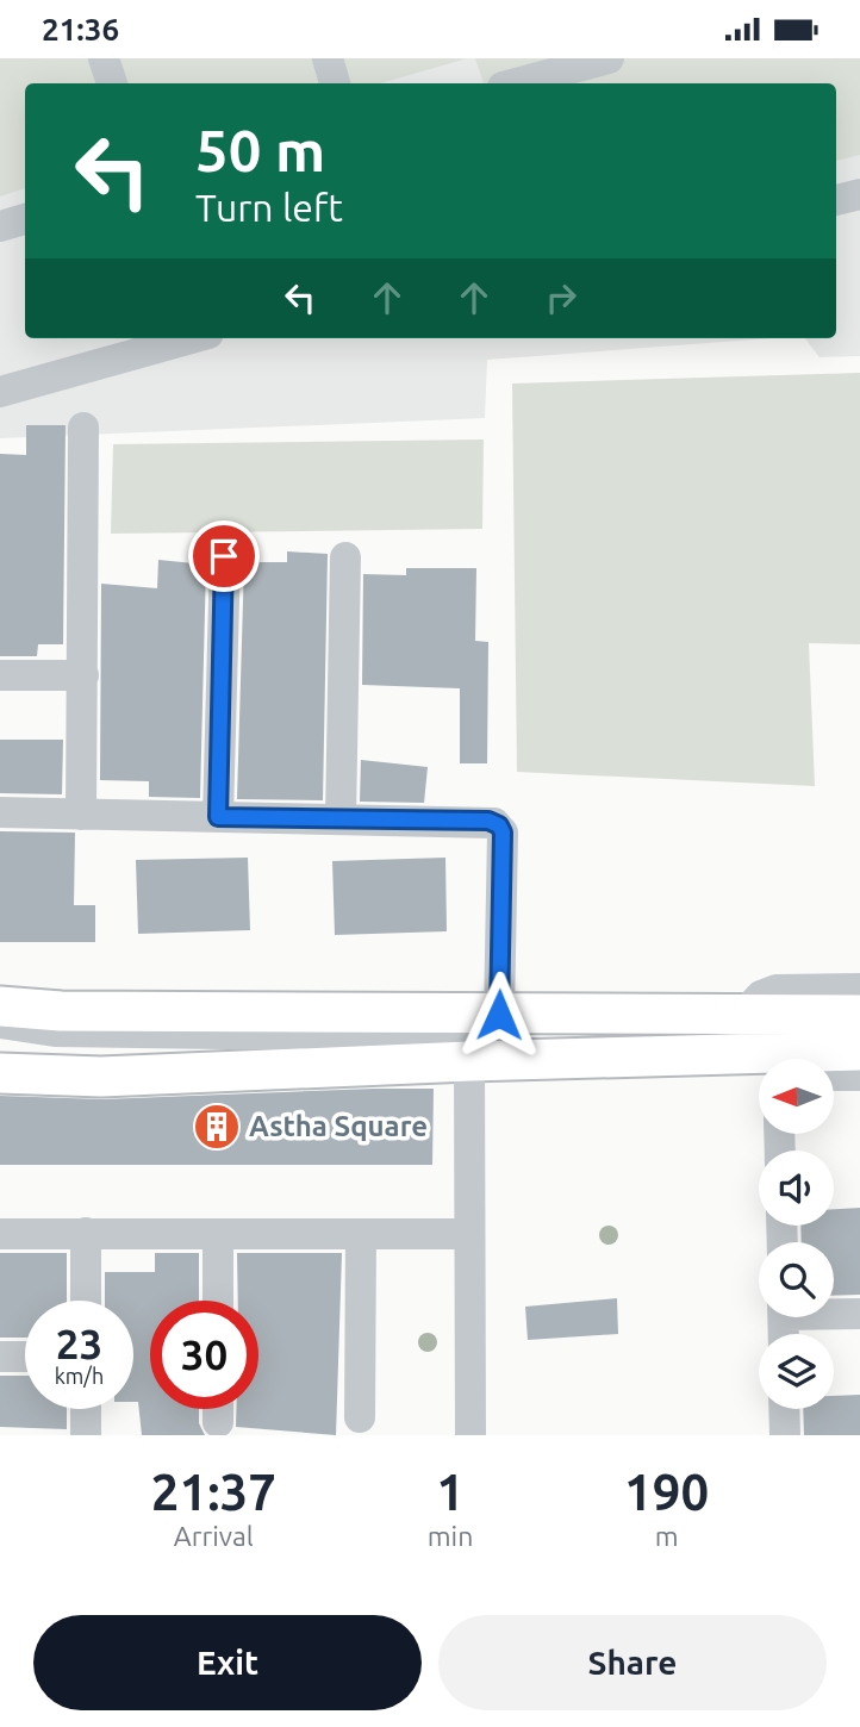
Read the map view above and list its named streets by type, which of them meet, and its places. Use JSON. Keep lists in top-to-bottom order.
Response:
{
  "places": {
    "building": ["Astha Square"]
  },
  "north": "left",
  "page": {
    "status": "21:36",
    "turn": ["50 m", "Turn left"],
    "speed": "23 km/h",
    "limit": "30",
    "eta": [
      "21:37",
      "Arrival",
      "1",
      "min",
      "190",
      "m"
    ],
    "buttons": ["Exit", "Share"]
  }
}
